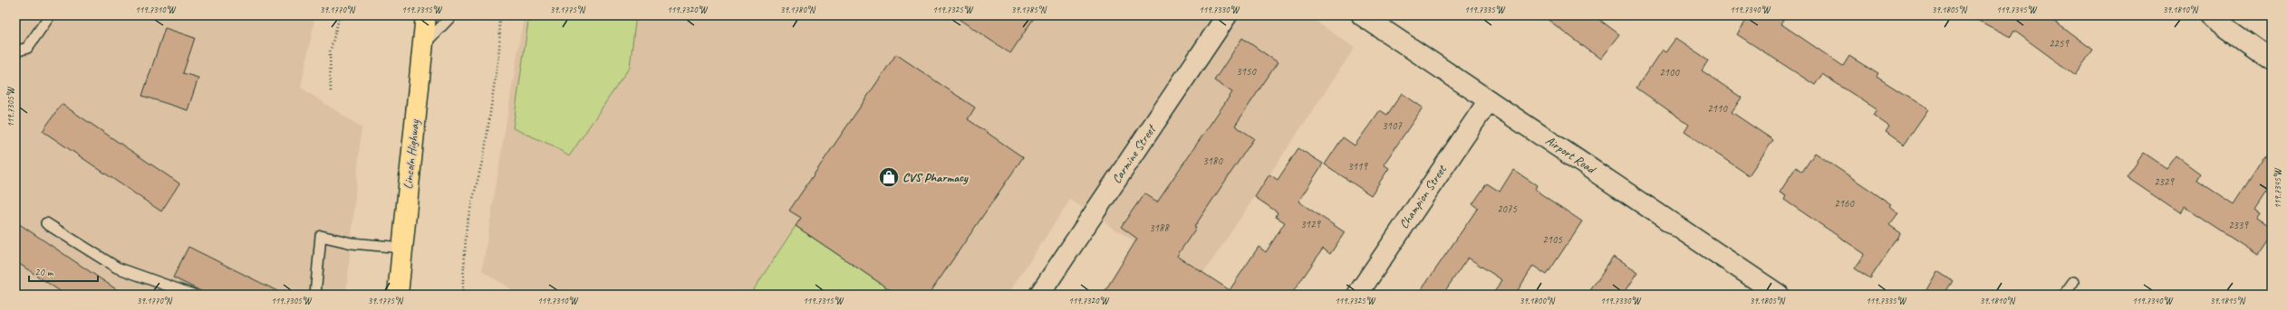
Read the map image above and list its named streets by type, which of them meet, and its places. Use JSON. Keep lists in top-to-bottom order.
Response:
{
  "streets": {
    "highway": ["Lincoln Highway"],
    "street": ["Carmine Street", "Airport Road", "Champion Street"]
  },
  "crossings": [
    ["Airport Road", "Champion Street"]
  ],
  "places": {
    "shop": ["CVS Pharmacy"]
  },
  "house_numbers": [
    "2259",
    "3150",
    "2100",
    "2110",
    "3107",
    "3180",
    "3119",
    "2329",
    "2160",
    "2075",
    "3129",
    "2339",
    "3188",
    "2105"
  ],
  "scale_bar": "20 m",
  "coordinates": [
    "119.7310°W",
    "39.1770°N",
    "119.7315°W",
    "39.1775°N",
    "119.7320°W",
    "39.1780°N",
    "119.7325°W",
    "39.1785°N",
    "119.7330°W",
    "119.7335°W",
    "119.7340°W",
    "39.1805°N",
    "119.7345°W",
    "39.1810°N",
    "119.7305°W",
    "39.1800°N",
    "39.1815°N"
  ]
}
